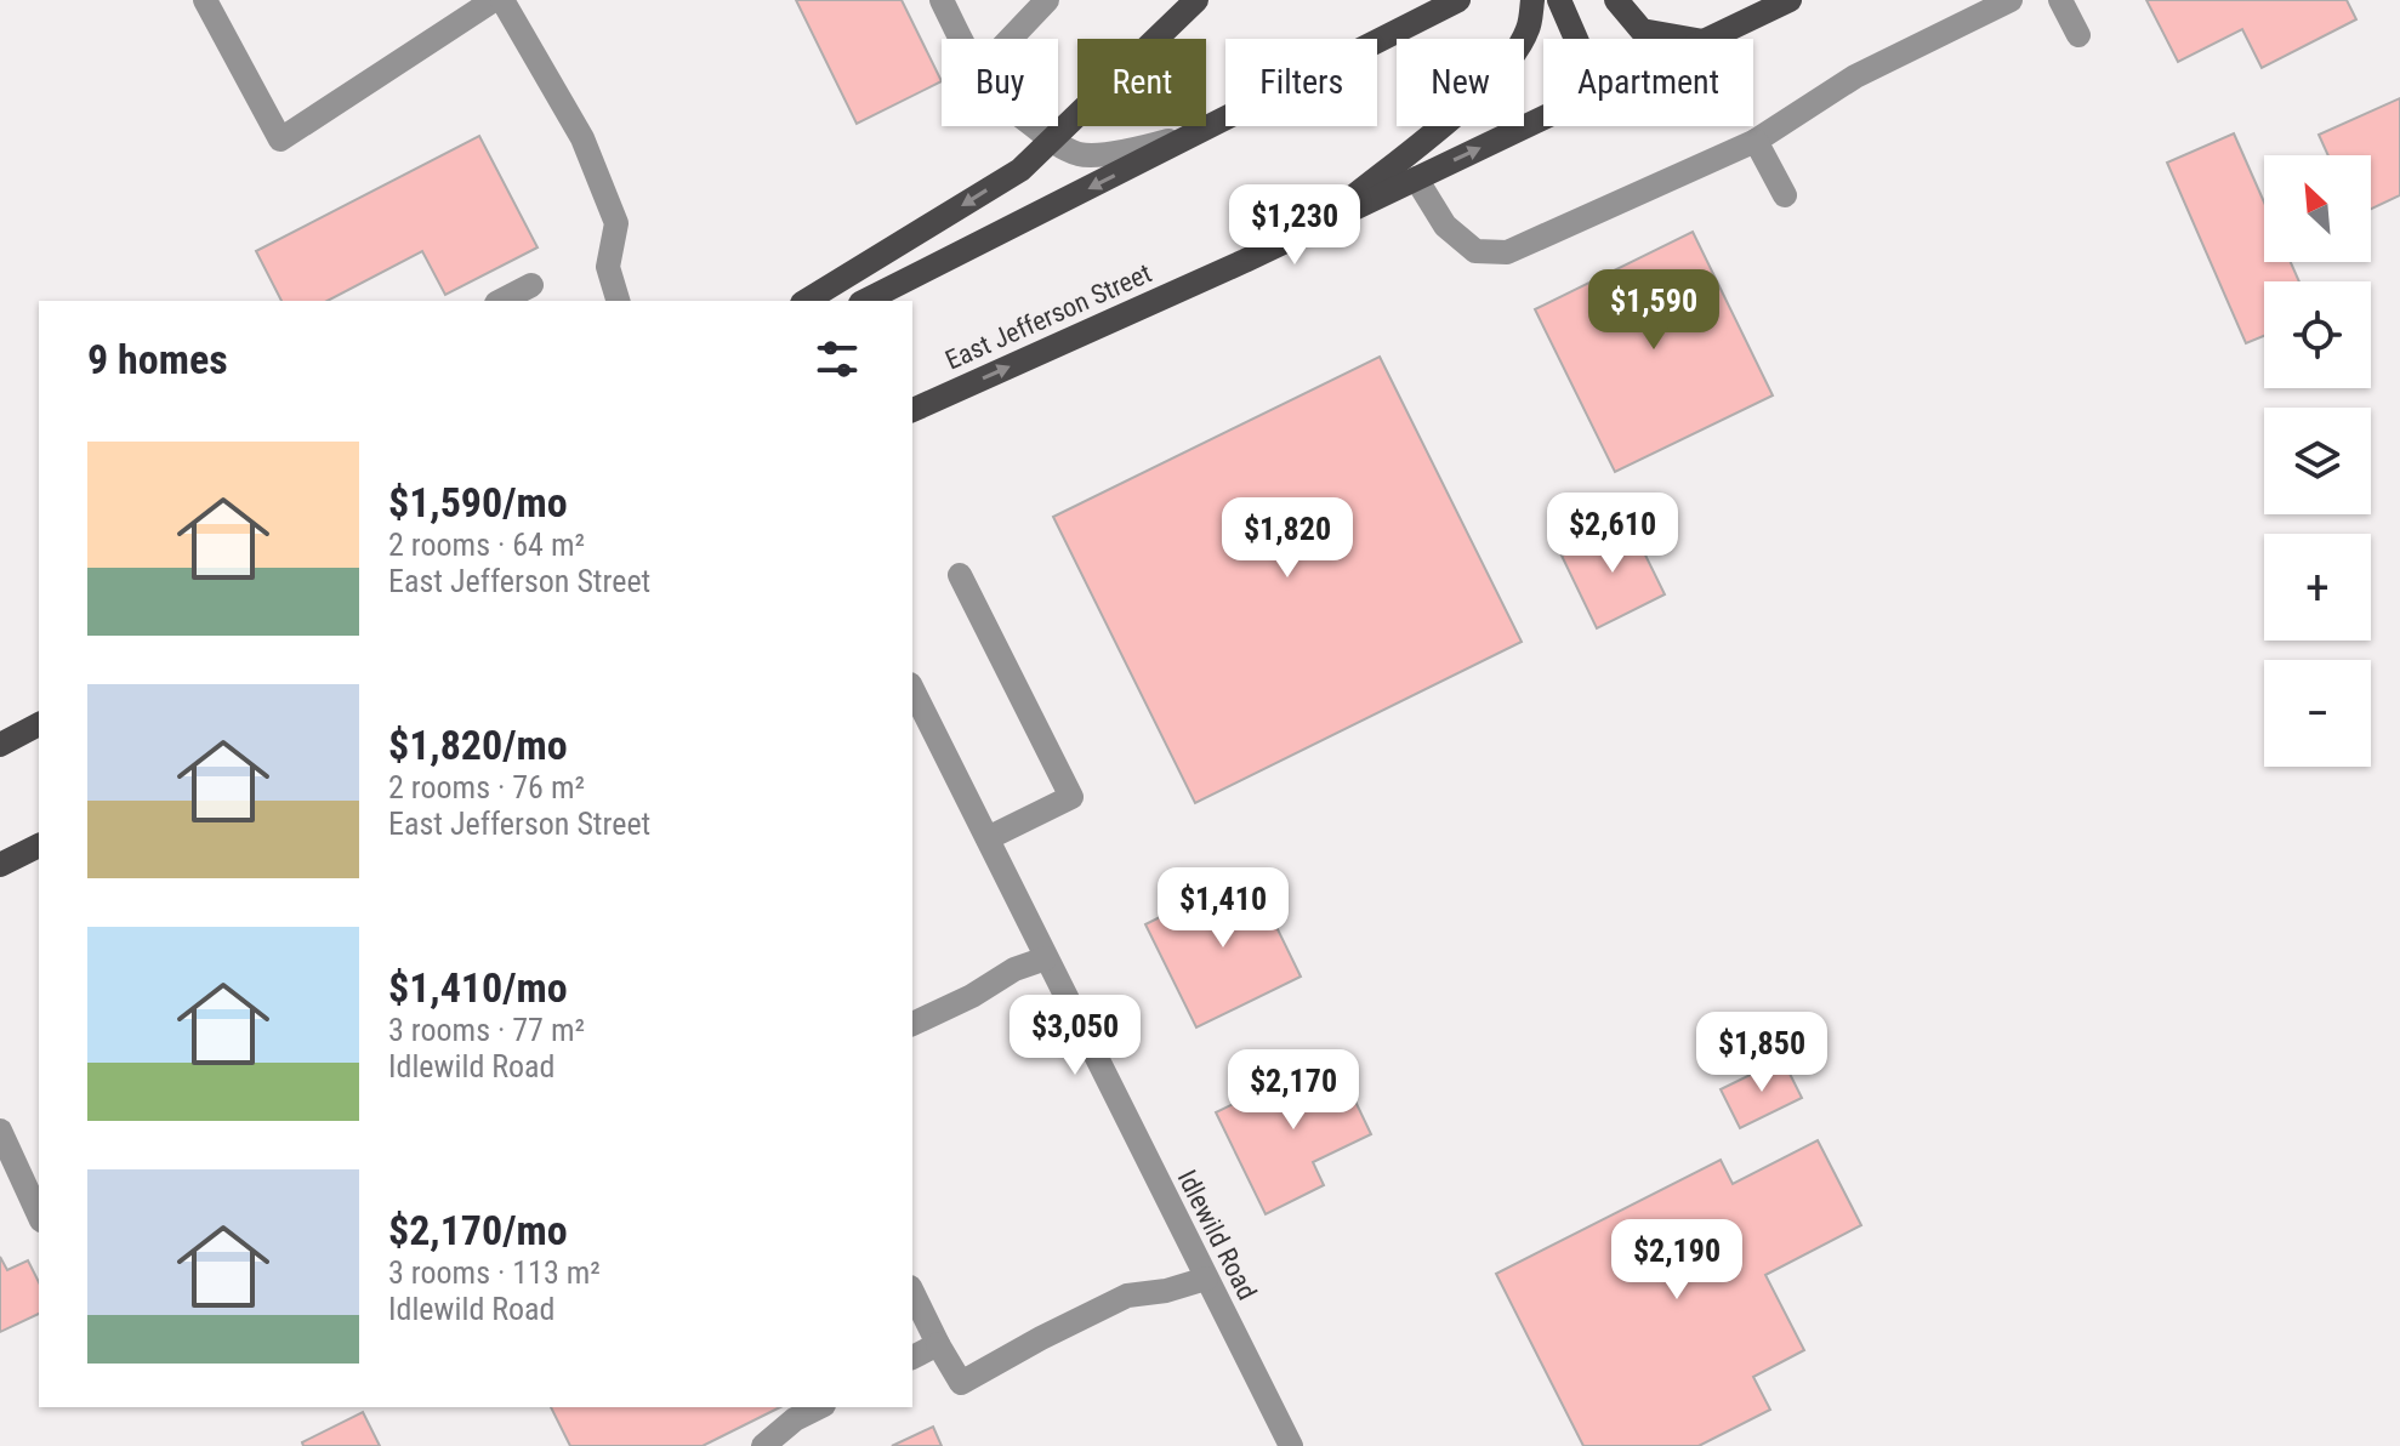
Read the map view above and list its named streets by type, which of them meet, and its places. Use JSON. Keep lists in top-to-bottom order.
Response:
{
  "streets": {
    "main road": ["East Jefferson Street"],
    "street": ["Idlewild Road"]
  },
  "north": "top left",
  "page": {
    "chip": [
      "Buy",
      "Rent",
      "Filters",
      "New",
      "Apartment"
    ],
    "map_buttons": ["+", "−"],
    "price": [
      "$1,230",
      "$1,590",
      "$2,610",
      "$1,820",
      "$1,410",
      "$3,050",
      "$1,850",
      "$2,170",
      "$2,190"
    ],
    "heading": "9 homes",
    "list": [
      {
        "name": "$1,590/mo",
        "note": "2 rooms · 64 m² · East Jefferson Street"
      },
      {
        "name": "$1,820/mo",
        "note": "2 rooms · 76 m² · East Jefferson Street"
      },
      {
        "name": "$1,410/mo",
        "note": "3 rooms · 77 m² · Idlewild Road"
      },
      {
        "name": "$2,170/mo",
        "note": "3 rooms · 113 m² · Idlewild Road"
      }
    ]
  }
}
